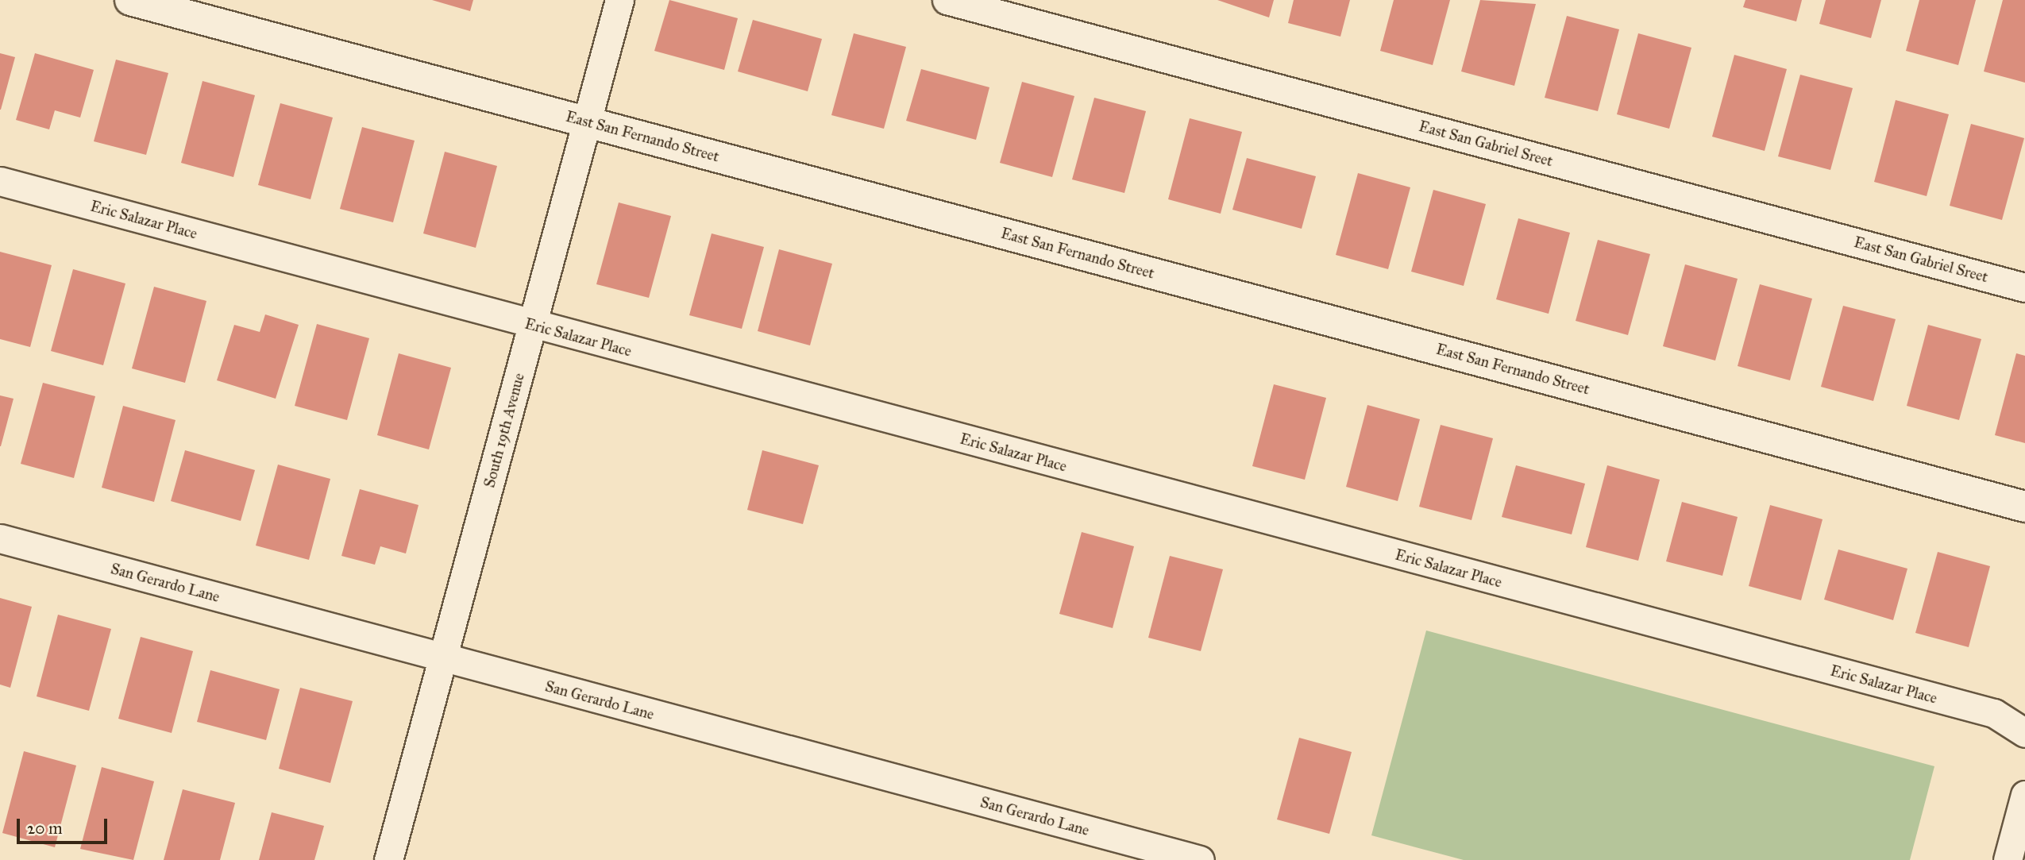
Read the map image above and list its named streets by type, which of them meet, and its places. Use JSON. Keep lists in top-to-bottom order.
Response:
{
  "streets": {
    "street": [
      "East San Fernando Street",
      "East San Gabriel Sreet",
      "Eric Salazar Place",
      "South 19th Avenue",
      "San Gerardo Lane"
    ]
  },
  "crossings": [
    ["East San Fernando Street", "South 19th Avenue"],
    ["Eric Salazar Place", "South 19th Avenue"],
    ["South 19th Avenue", "San Gerardo Lane"]
  ],
  "scale_bar": "20 m"
}
